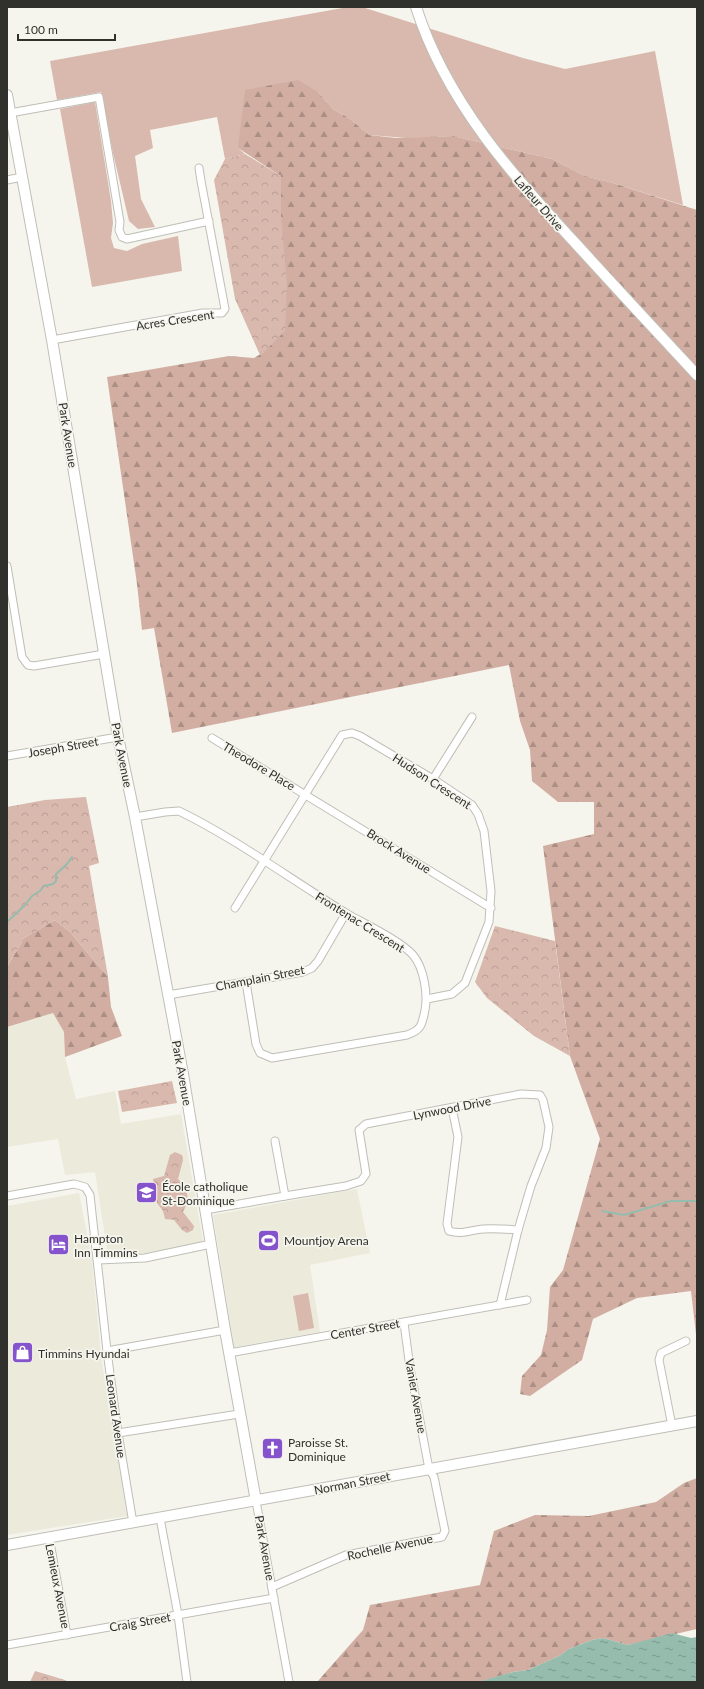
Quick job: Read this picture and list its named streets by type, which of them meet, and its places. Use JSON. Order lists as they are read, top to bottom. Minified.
{"streets":{"street":["Lafleur Drive","Acres Crescent","Park Avenue","Joseph Street","Theodore Place","Hudson Crescent","Brock Avenue","Frontenac Crescent","Champlain Street","Lynwood Drive","Center Street","Vanier Avenue","Leonard Avenue","Norman Street","Rochelle Avenue","Lemieux Avenue","Craig Street"]},"crossings":[["Acres Crescent","Park Avenue"],["Park Avenue","Joseph Street"],["Park Avenue","Frontenac Crescent"],["Park Avenue","Champlain Street"],["Park Avenue","Lynwood Drive"],["Park Avenue","Center Street"],["Park Avenue","Norman Street"],["Park Avenue","Rochelle Avenue"],["Park Avenue","Craig Street"],["Theodore Place","Hudson Crescent"],["Theodore Place","Brock Avenue"],["Hudson Crescent","Brock Avenue"],["Hudson Crescent","Frontenac Crescent"],["Frontenac Crescent","Champlain Street"],["Lynwood Drive","Center Street"],["Center Street","Vanier Avenue"],["Vanier Avenue","Norman Street"],["Vanier Avenue","Rochelle Avenue"],["Leonard Avenue","Norman Street"],["Norman Street","Rochelle Avenue"],["Norman Street","Lemieux Avenue"],["Lemieux Avenue","Craig Street"]],"places":{"school or university":["École catholique St-Dominique"],"sports":["Mountjoy Arena"],"hotel":["Hampton Inn Timmins"],"shop":["Timmins Hyundai"],"church":["Paroisse St. Dominique"]},"scale_bar":"100 m"}
